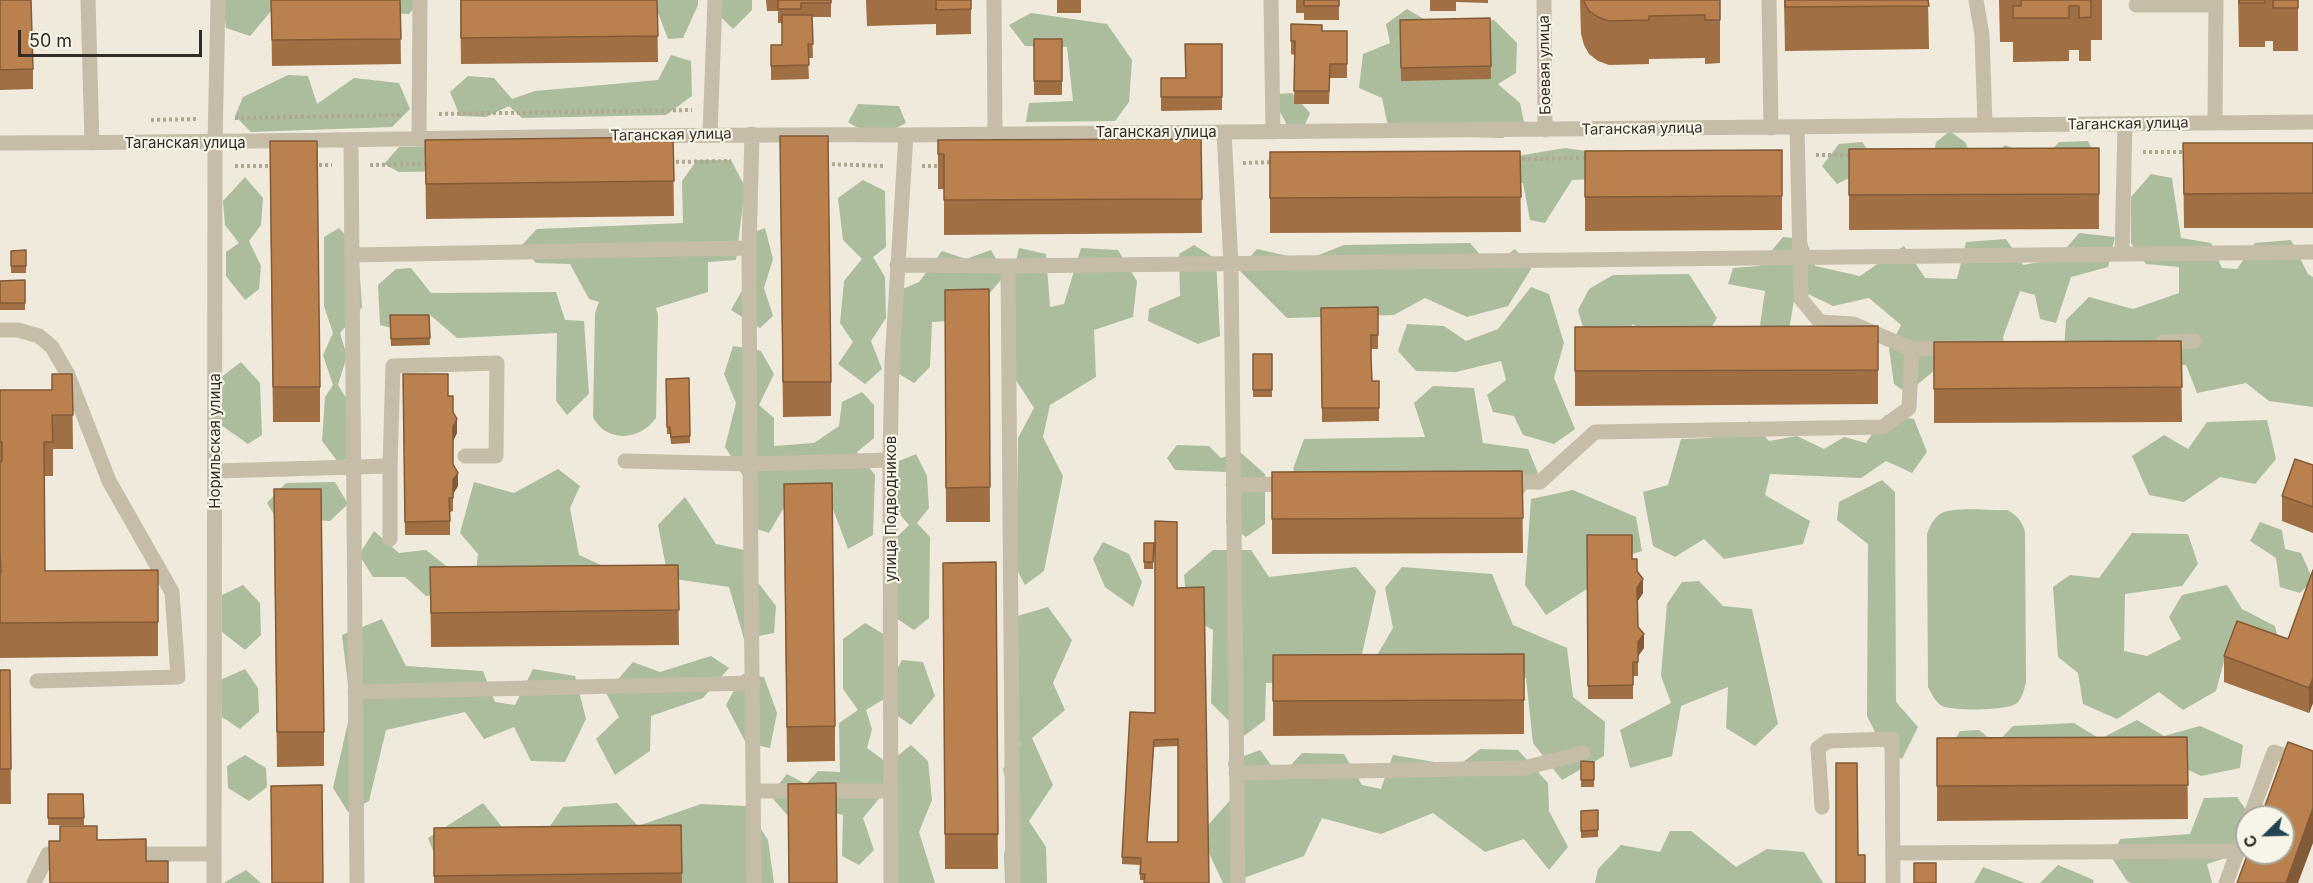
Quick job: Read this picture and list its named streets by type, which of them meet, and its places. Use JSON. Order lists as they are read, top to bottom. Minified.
{"streets":{"street":["Боевая улица","Таганская улица","Норильская улица","улица Подводников"]},"crossings":[["Боевая улица","Таганская улица"],["Таганская улица","Норильская улица"],["Таганская улица","улица Подводников"]],"scale_bar":"50 m","north":"bottom left"}
